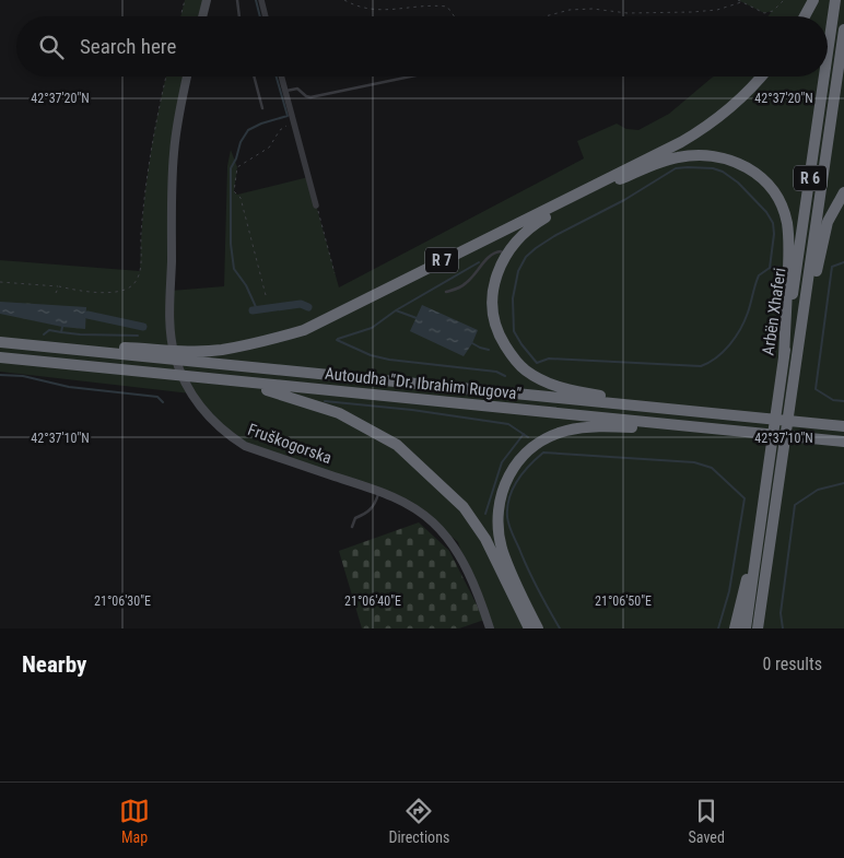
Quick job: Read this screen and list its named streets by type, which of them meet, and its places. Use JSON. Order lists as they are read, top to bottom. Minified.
{"streets":{"highway":["R 6","R 7","Arbën Xhaferi","Autoudha \"Dr. Ibrahim Rugova\""],"street":["Fruškogorska"]},"page":{"search":"Search here","heading":["Nearby","0 results"],"nav":["Map","Directions","Saved"]},"coordinates":["42°37'20\"N","42°37'10\"N","21°06'30\"E","21°06'40\"E","21°06'50\"E"]}
